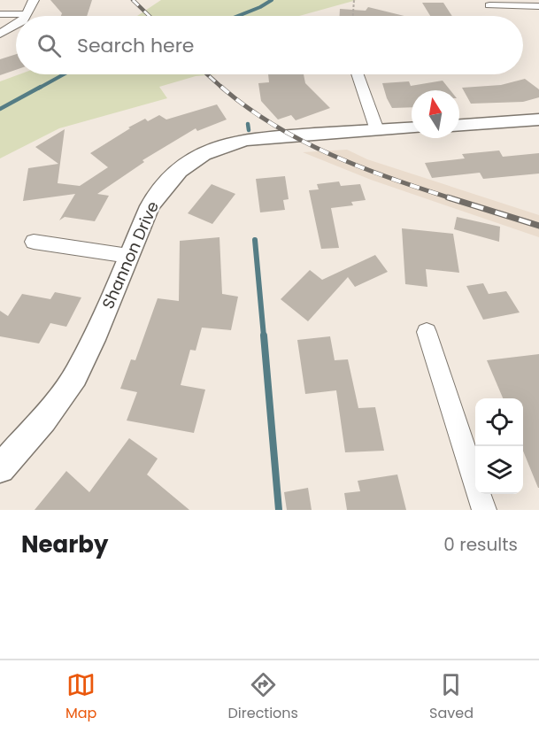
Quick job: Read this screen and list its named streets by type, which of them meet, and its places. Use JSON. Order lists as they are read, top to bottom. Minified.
{"streets":{"street":["Shannon Drive"]},"north":"top","page":{"search":"Search here","heading":["Nearby","0 results"],"nav":["Map","Directions","Saved"]}}
